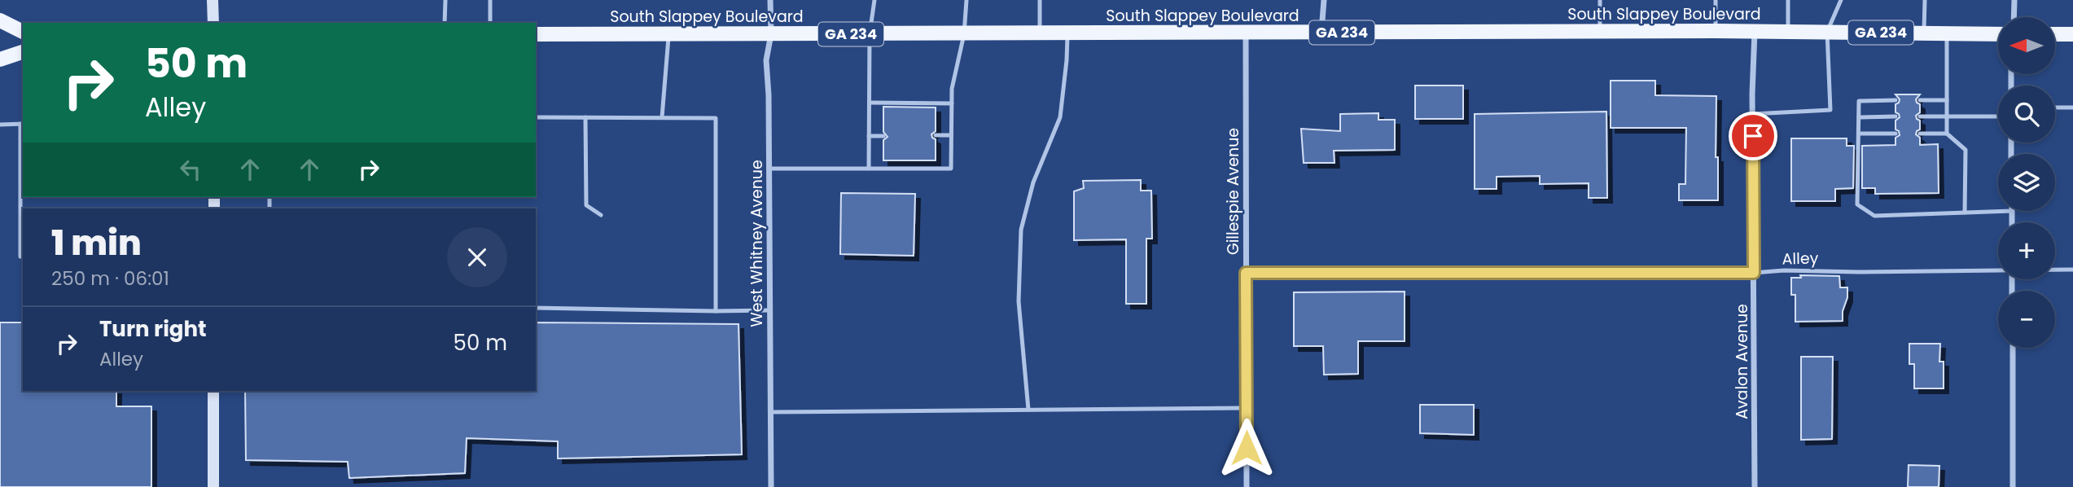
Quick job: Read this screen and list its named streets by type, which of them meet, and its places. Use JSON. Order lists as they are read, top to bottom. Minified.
{"streets":{"main road":["South Slappey Boulevard","GA 234"],"street":["Gillespie Avenue","West Whitney Avenue","Avalon Avenue"],"lane":["Alley"]},"crossings":[["South Slappey Boulevard","Gillespie Avenue"],["South Slappey Boulevard","West Whitney Avenue"],["South Slappey Boulevard","Avalon Avenue"],["Gillespie Avenue","Alley"],["Alley","Avalon Avenue"]],"north":"left","page":{"map_buttons":["+","−"],"turn":["50 m","Alley"],"heading":["1 min","250 m · 06:01"],"list":[{"name":"Turn right","note":"Alley","value":"50 m"}]}}
